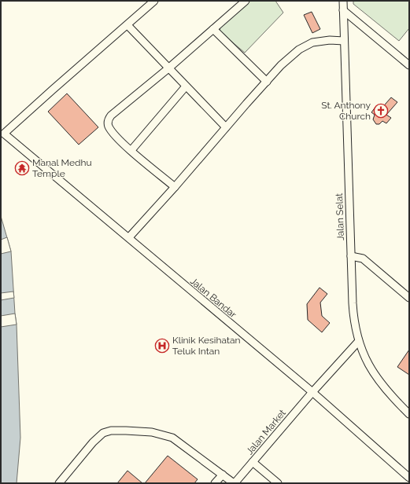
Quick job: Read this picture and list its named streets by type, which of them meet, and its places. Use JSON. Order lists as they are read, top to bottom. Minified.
{"streets":{"street":["Jalan Selat","Jalan Bandar","Jalan Market"]},"crossings":[["Jalan Selat","Jalan Market"],["Jalan Bandar","Jalan Market"]],"places":{"church":["St. Anthony Church"],"temple":["Manal Medhu Temple"],"hospital":["Klinik Kesihatan Teluk Intan"]}}
